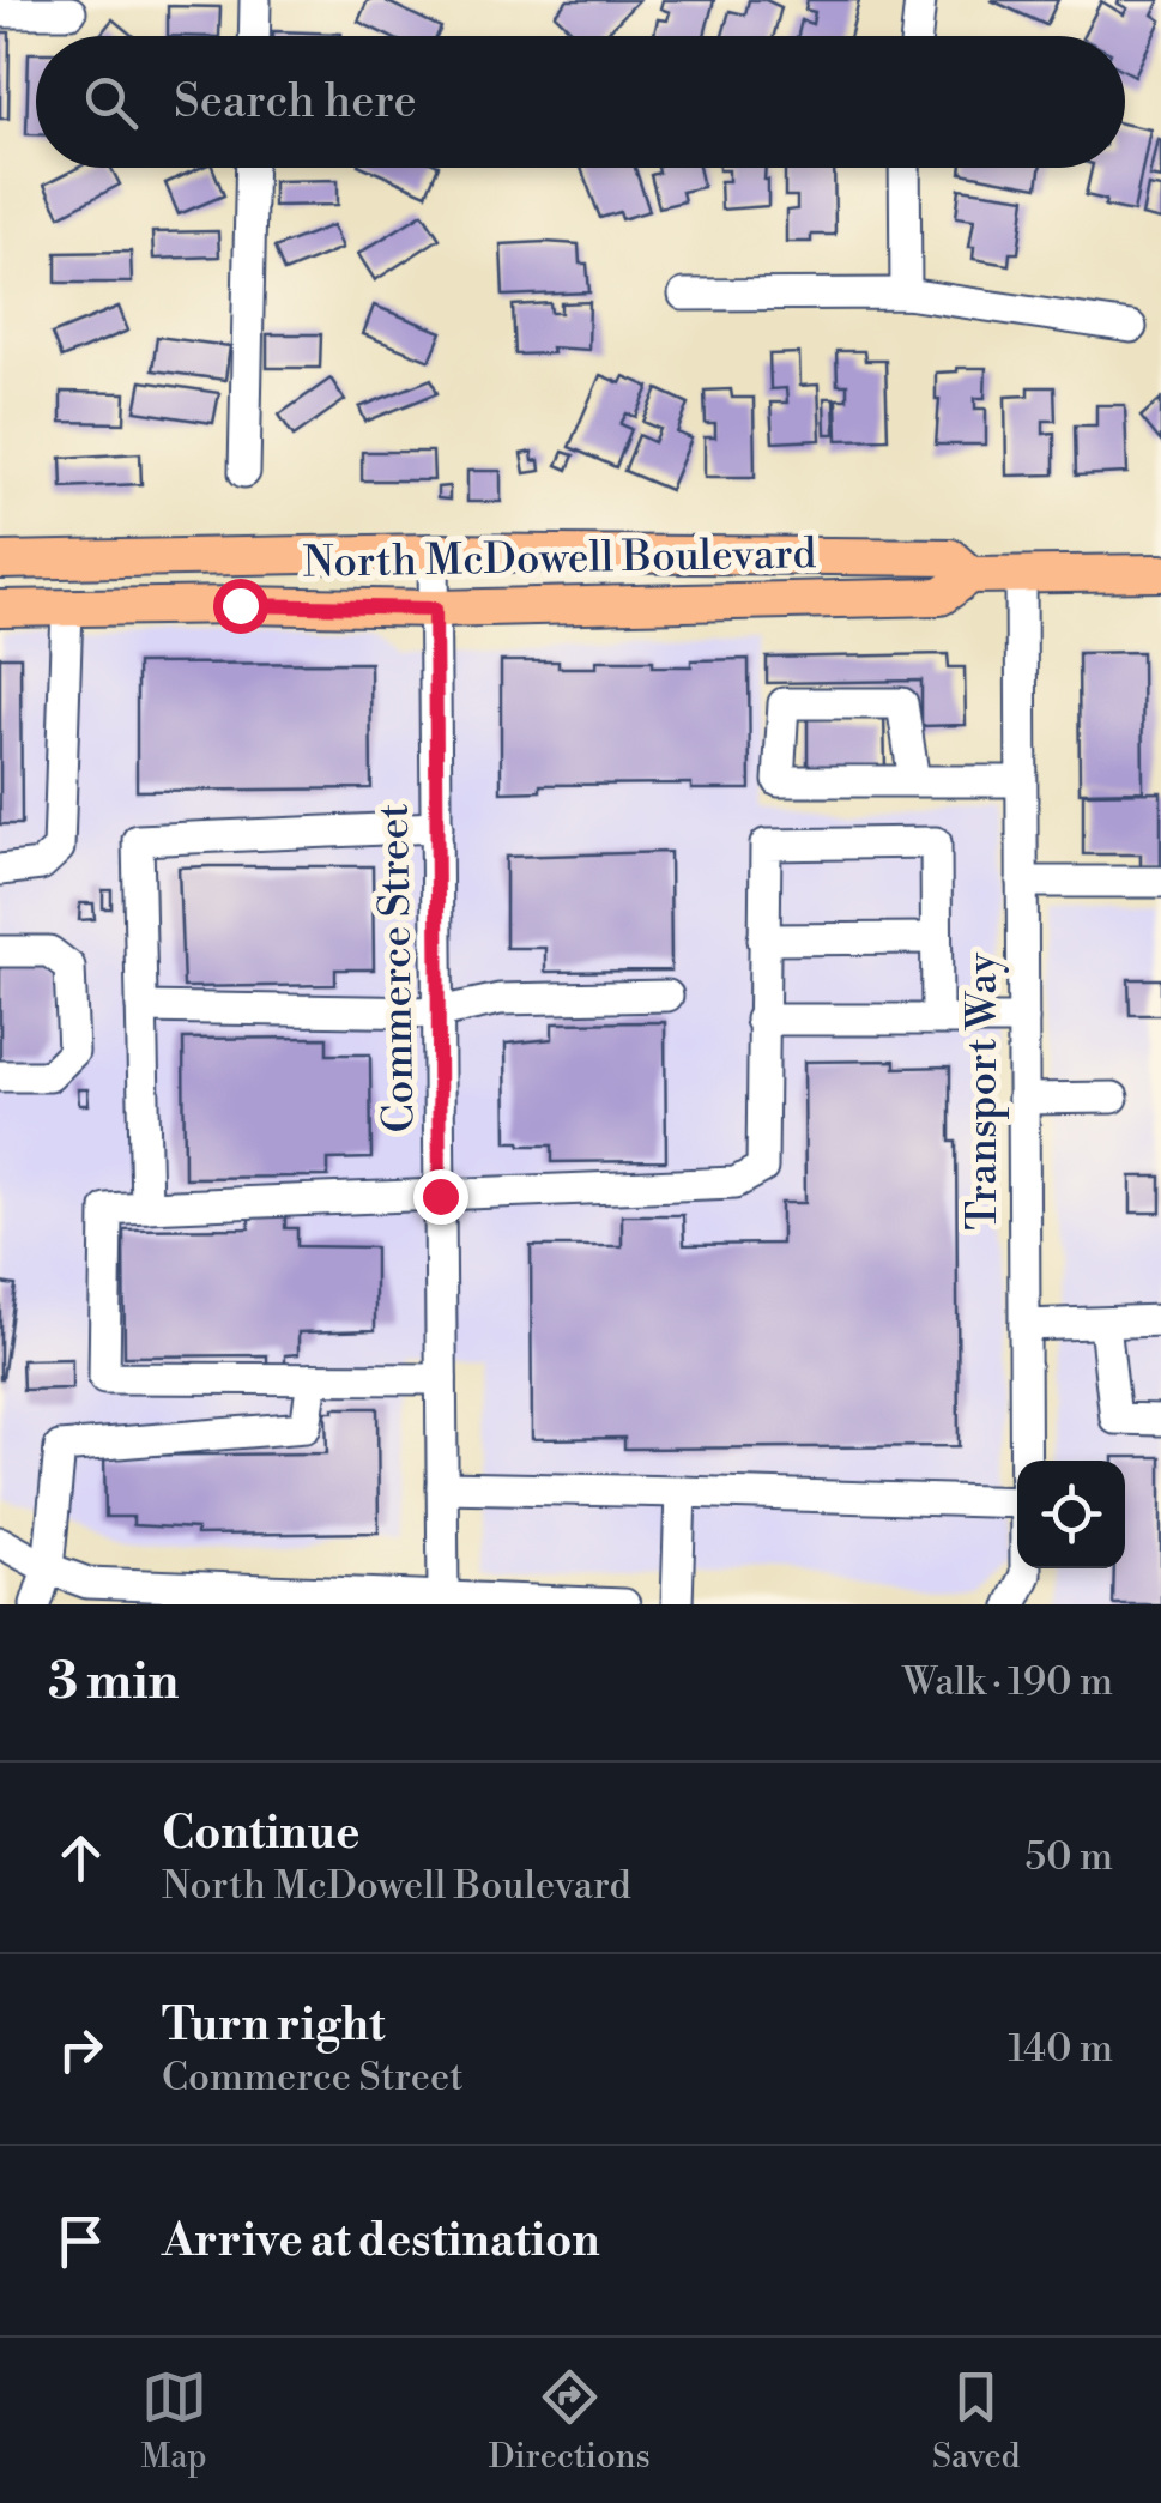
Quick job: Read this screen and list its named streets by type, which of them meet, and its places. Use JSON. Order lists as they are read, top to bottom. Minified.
{"streets":{"main road":["North McDowell Boulevard"],"street":["Commerce Street","Transport Way"]},"crossings":[["North McDowell Boulevard","Commerce Street"],["North McDowell Boulevard","Transport Way"]],"page":{"search":"Search here","heading":["3 min","Walk · 190 m"],"list":[["Continue","North McDowell Boulevard","50 m"],["Turn right","Commerce Street","140 m"],"Arrive at destination"],"nav":["Map","Directions","Saved"]}}
